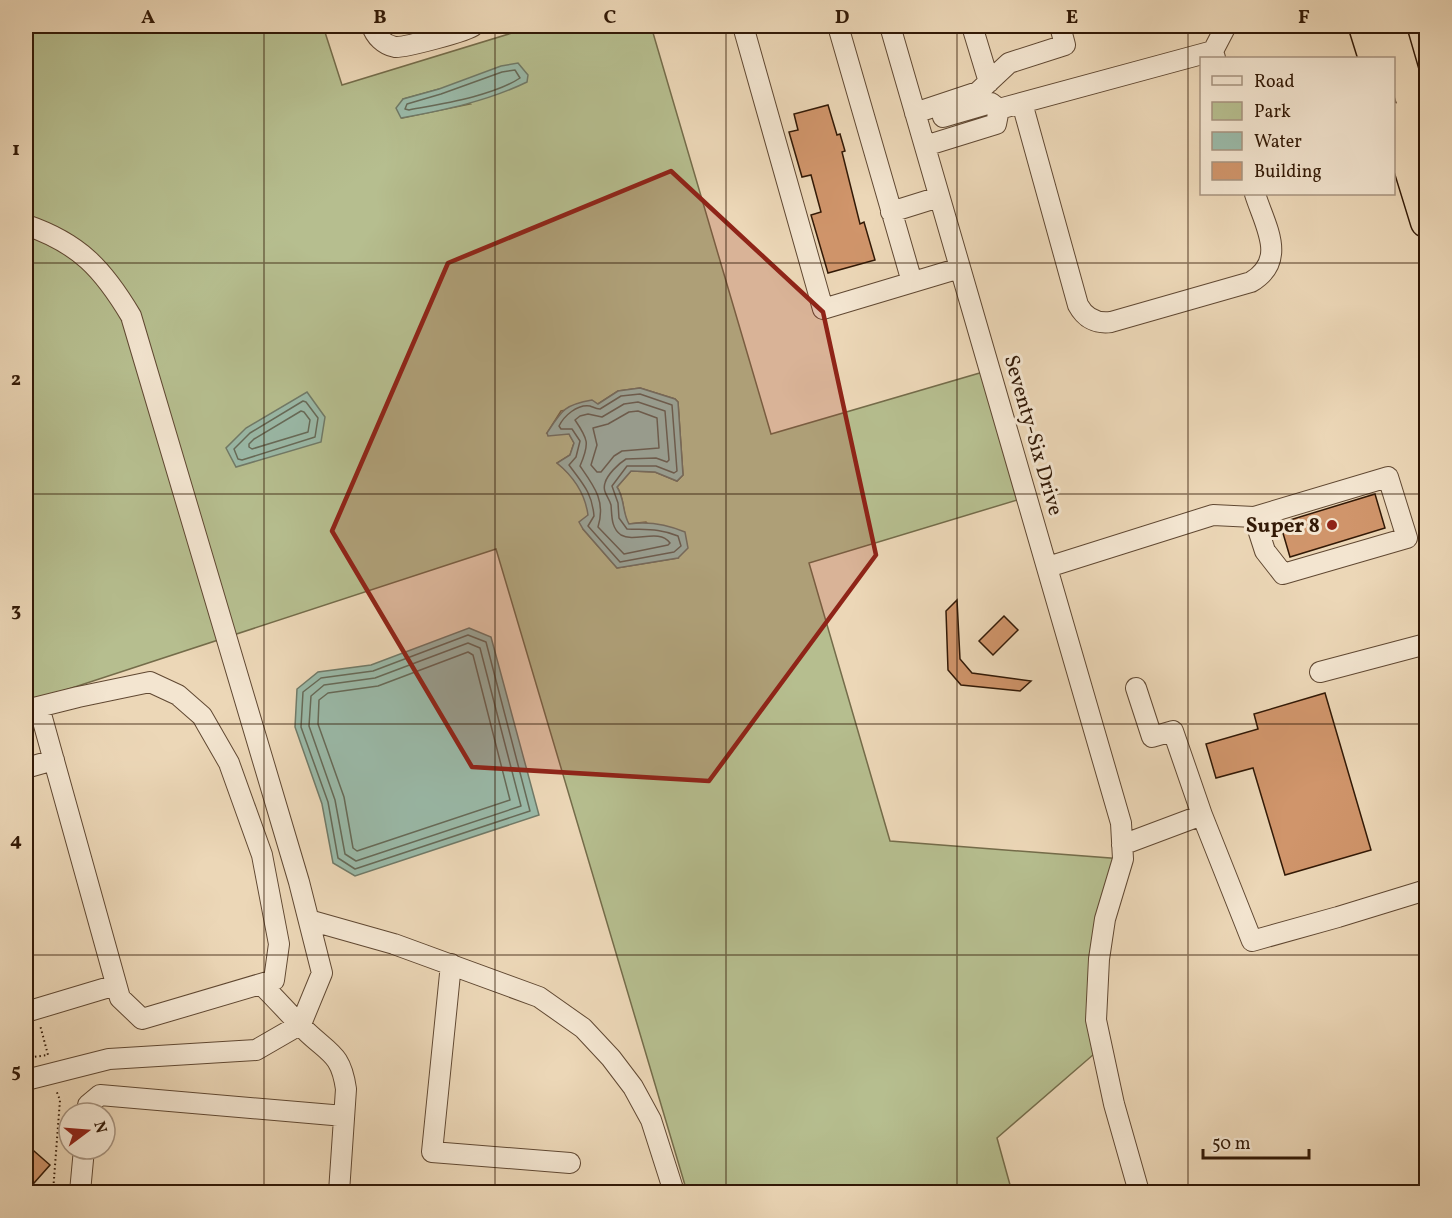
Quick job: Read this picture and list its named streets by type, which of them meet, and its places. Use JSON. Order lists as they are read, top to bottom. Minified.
{"streets":{"street":["Seventy-Six Drive"]},"places":["Super 8"],"legend":["Road","Park","Water","Building"],"scale_bar":"50 m","north":"right","grid":{"columns":["A","B","C","D","E","F"],"rows":["1","2","3","4","5"]}}
